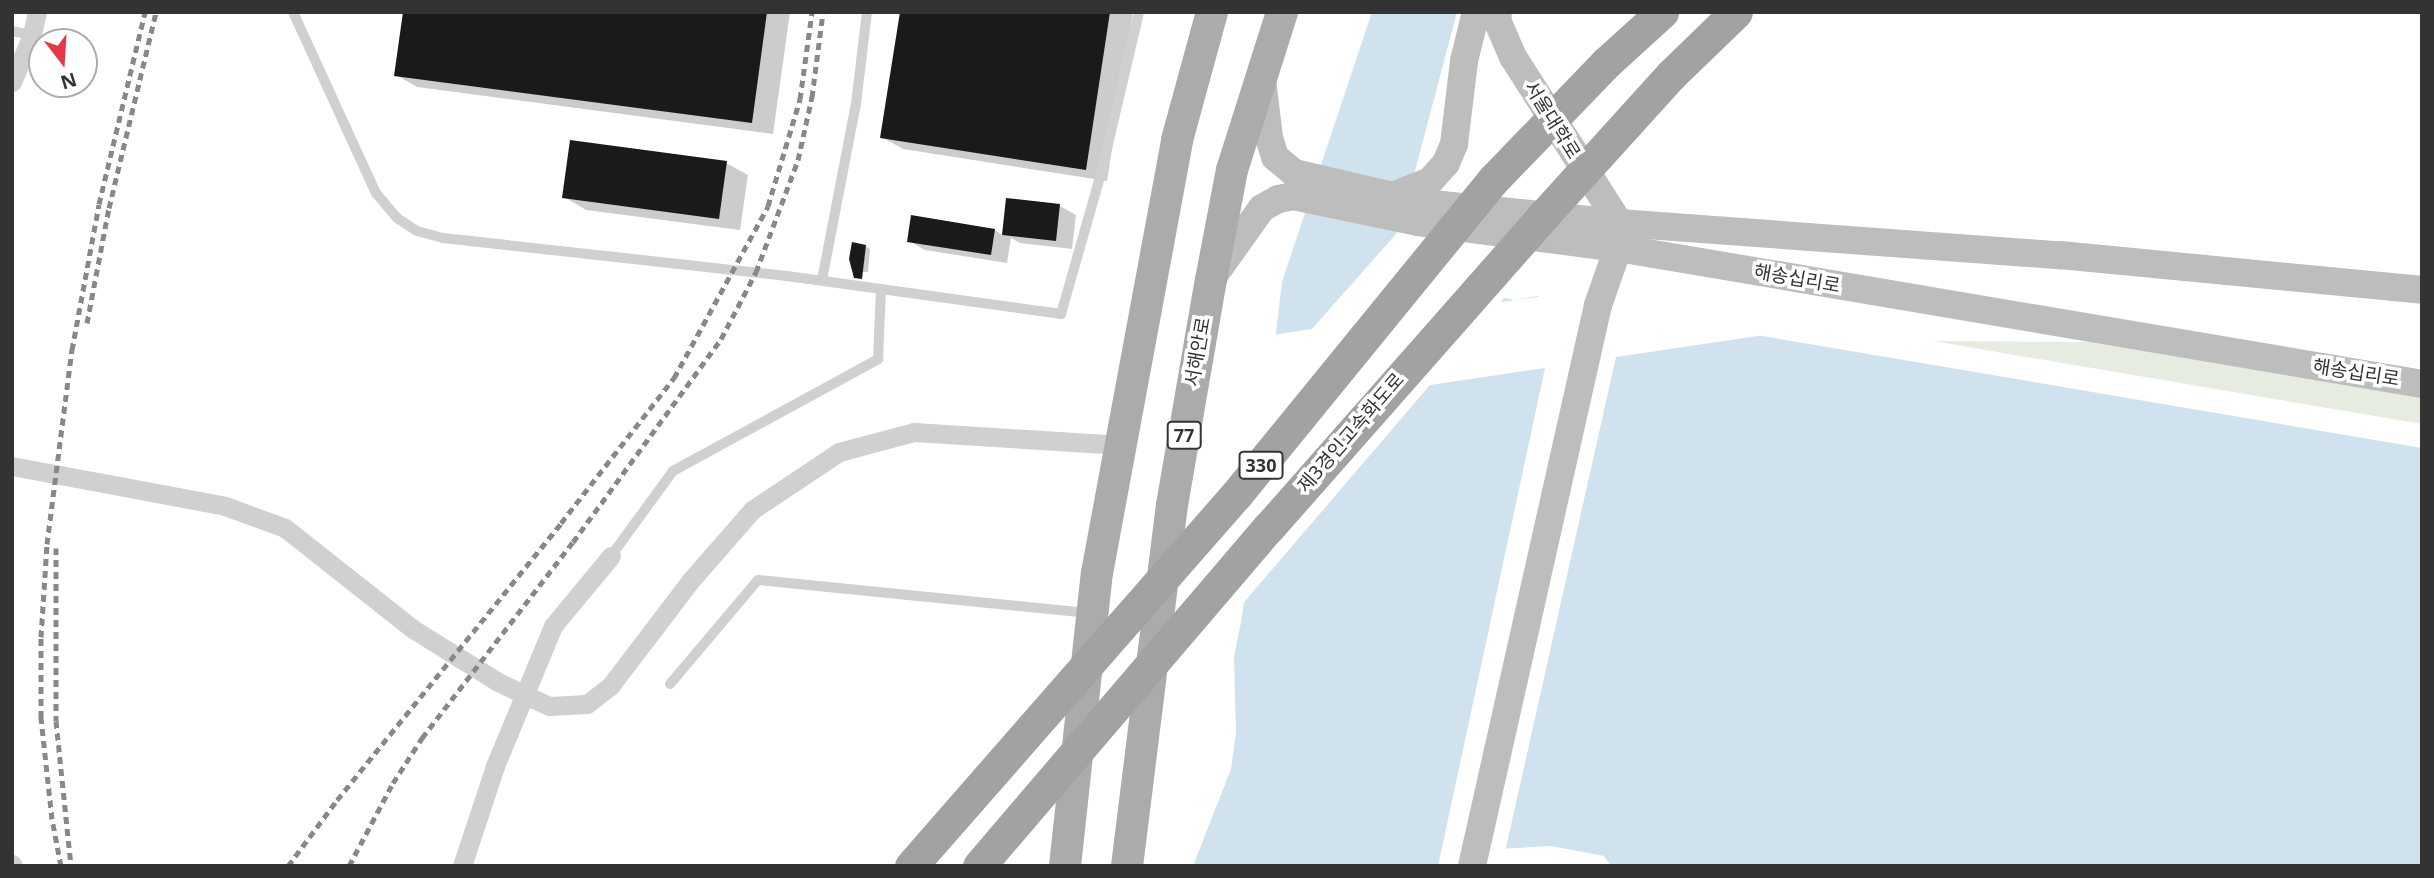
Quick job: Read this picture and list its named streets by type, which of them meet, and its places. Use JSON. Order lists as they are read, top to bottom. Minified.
{"streets":{"highway":["제3경인고속화도로","330"],"main road":["서울대학로","해송십리로","서해안로","77"]},"crossings":[["서울대학로","해송십리로"],["해송십리로","서해안로"]],"north":"bottom"}
